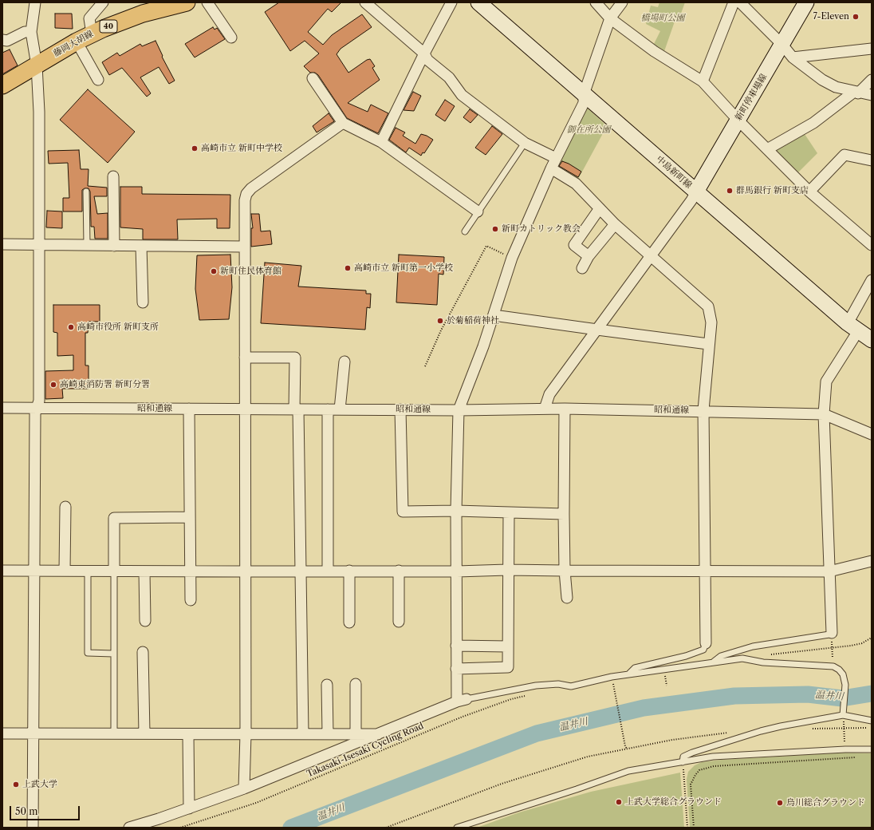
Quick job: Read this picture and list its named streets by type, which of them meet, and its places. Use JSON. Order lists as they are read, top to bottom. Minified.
{"streets":{"main road":["40","藤岡大胡線","新町停車場線","中島新町線"],"street":["昭和通線"],"path":["Takasaki-Isesaki Cycling Road"]},"crossings":[["新町停車場線","中島新町線"]],"water":["温井川"],"parks":["橋場町公園","御在所公園"],"places":["7-Eleven","高崎市立 新町中学校","群馬銀行 新町支店","新町カトリック教会","高崎市立 新町第一小学校","新町住民体育館","於菊稲荷神社","高崎市役所 新町支所","高崎東消防署 新町分署","上武大学","上武大学総合グラウンド","烏川総合グラウンド"],"scale_bar":"50 m"}
